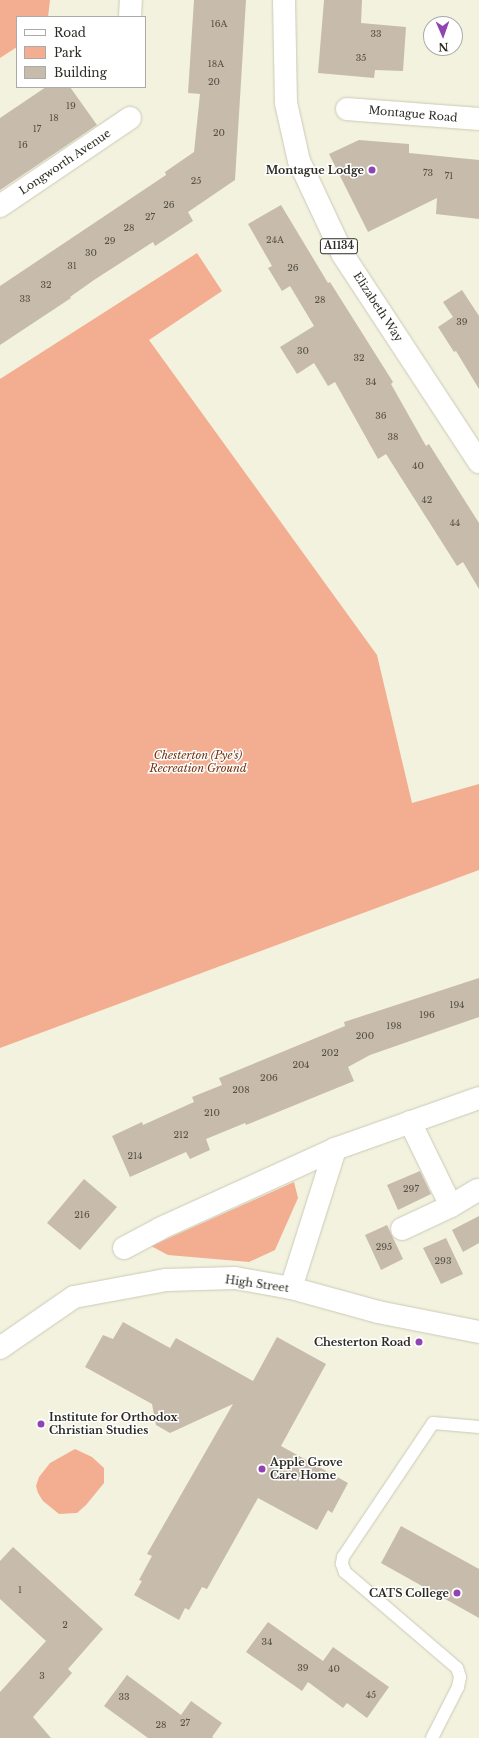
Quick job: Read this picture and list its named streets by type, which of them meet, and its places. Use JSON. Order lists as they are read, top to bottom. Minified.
{"streets":{"street":["Montague Road","Longworth Avenue","A1134","Elizabeth Way","High Street"]},"parks":["Chesterton (Pye's) Recreation Ground"],"places":["Montague Lodge","Chesterton Road","Institute for Orthodox Christian Studies","Apple Grove Care Home","CATS College"],"house_numbers":["16A","33","35","18A","20","19","18","17","20","16","73","71","25","26","27","28","24A","29","30","31","26","32","33","28","39","30","32","34","36","38","40","42","44","194","196","198","200","202","204","206","208","210","212","214","297","216","295","293","1","2","34","39","40","3","45","33","27","28"],"legend":["Road","Park","Building"],"north":"bottom"}
